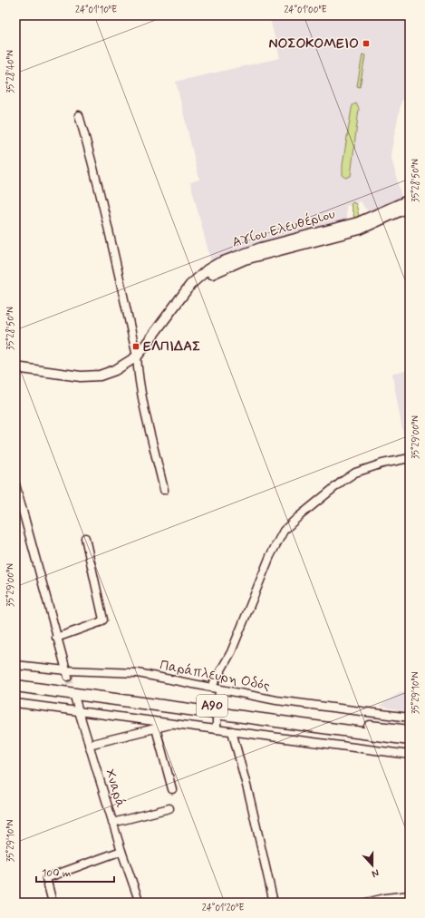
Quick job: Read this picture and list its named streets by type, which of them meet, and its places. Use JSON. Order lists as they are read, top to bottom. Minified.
{"streets":{"highway":["Α90"],"main road":["Αγίου Ελευθέριου"],"street":["Παράπλευρη Οδός","Χναρά"]},"places":{"transit":["ΝΟΣΟΚΟΜΕΙΟ","ΕΛΠΙΔΑΣ"]},"scale_bar":"100 m","north":"bottom","coordinates":["24°01'10\"E","24°01'00\"E","35°28'40\"N","35°28'50\"N","35°29'00\"N","35°29'10\"N","24°01'20\"E"]}
